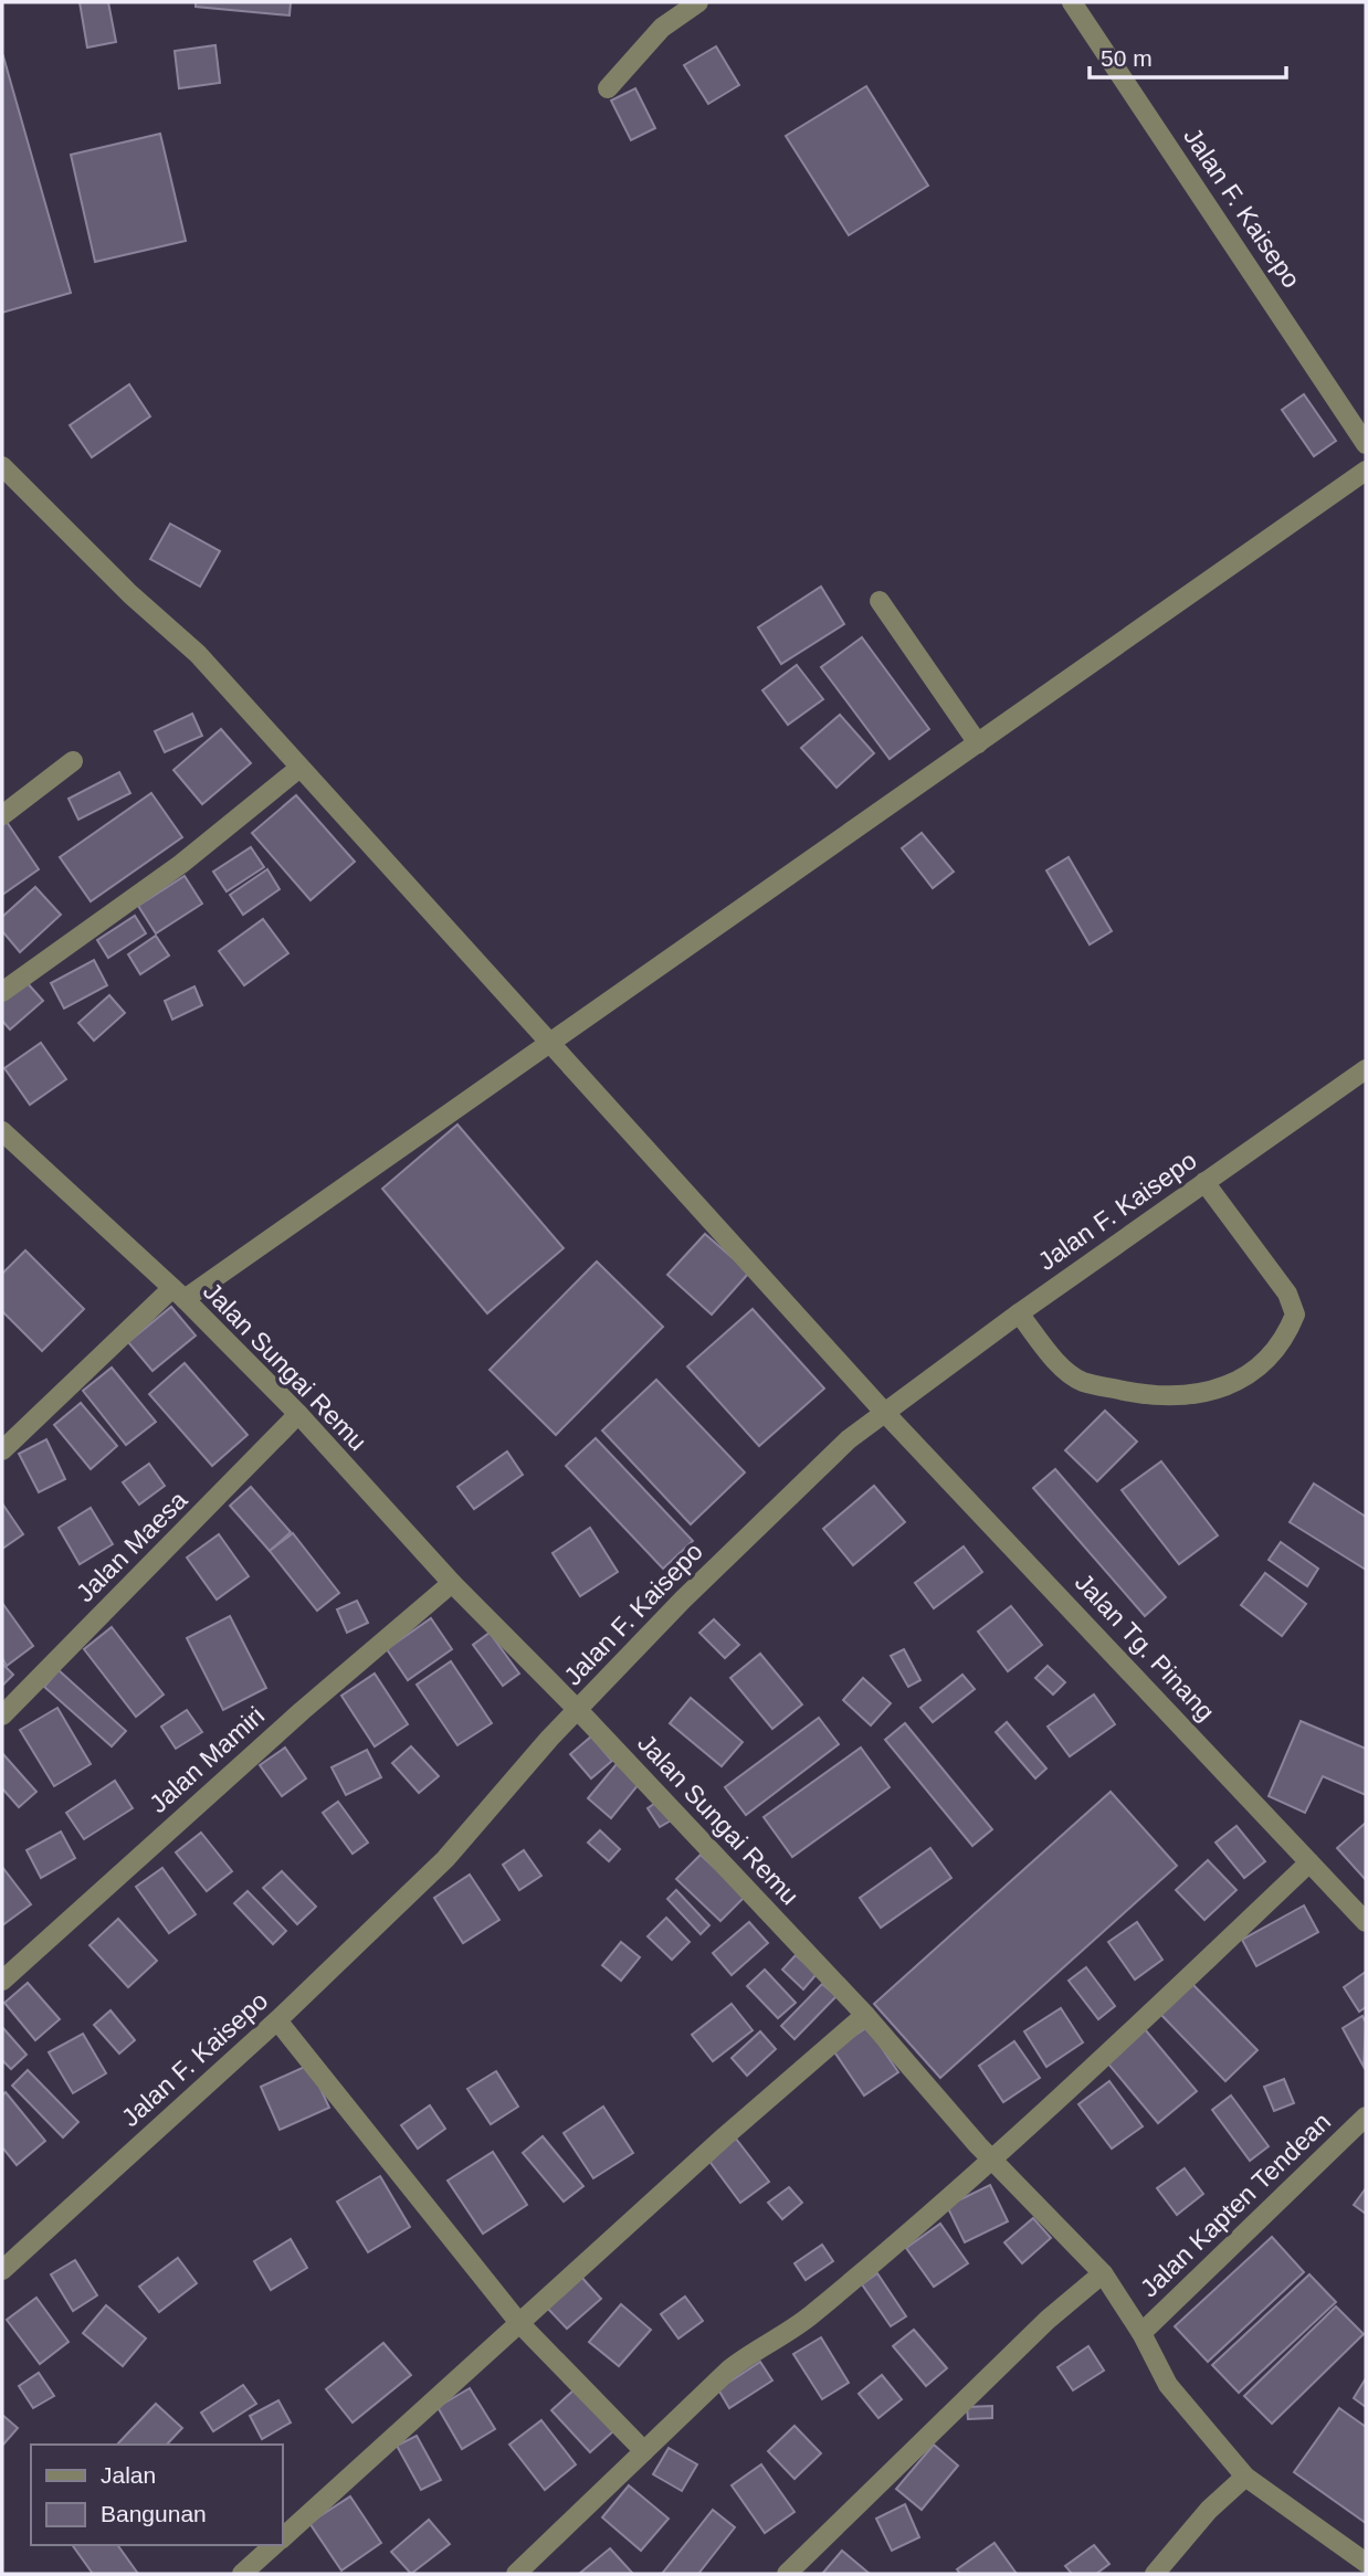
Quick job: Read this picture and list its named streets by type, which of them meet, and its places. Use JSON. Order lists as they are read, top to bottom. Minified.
{"streets":{"street":["Jalan F. Kaisepo","Jalan Sungai Remu","Jalan Maesa","Jalan Tg. Pinang","Jalan Mamiri","Jalan Kapten Tendean"]},"crossings":[["Jalan F. Kaisepo","Jalan Sungai Remu"],["Jalan F. Kaisepo","Jalan Tg. Pinang"],["Jalan Sungai Remu","Jalan Maesa"],["Jalan Sungai Remu","Jalan Mamiri"],["Jalan Sungai Remu","Jalan Kapten Tendean"]],"legend":["Jalan","Bangunan"],"scale_bar":"50 m"}
